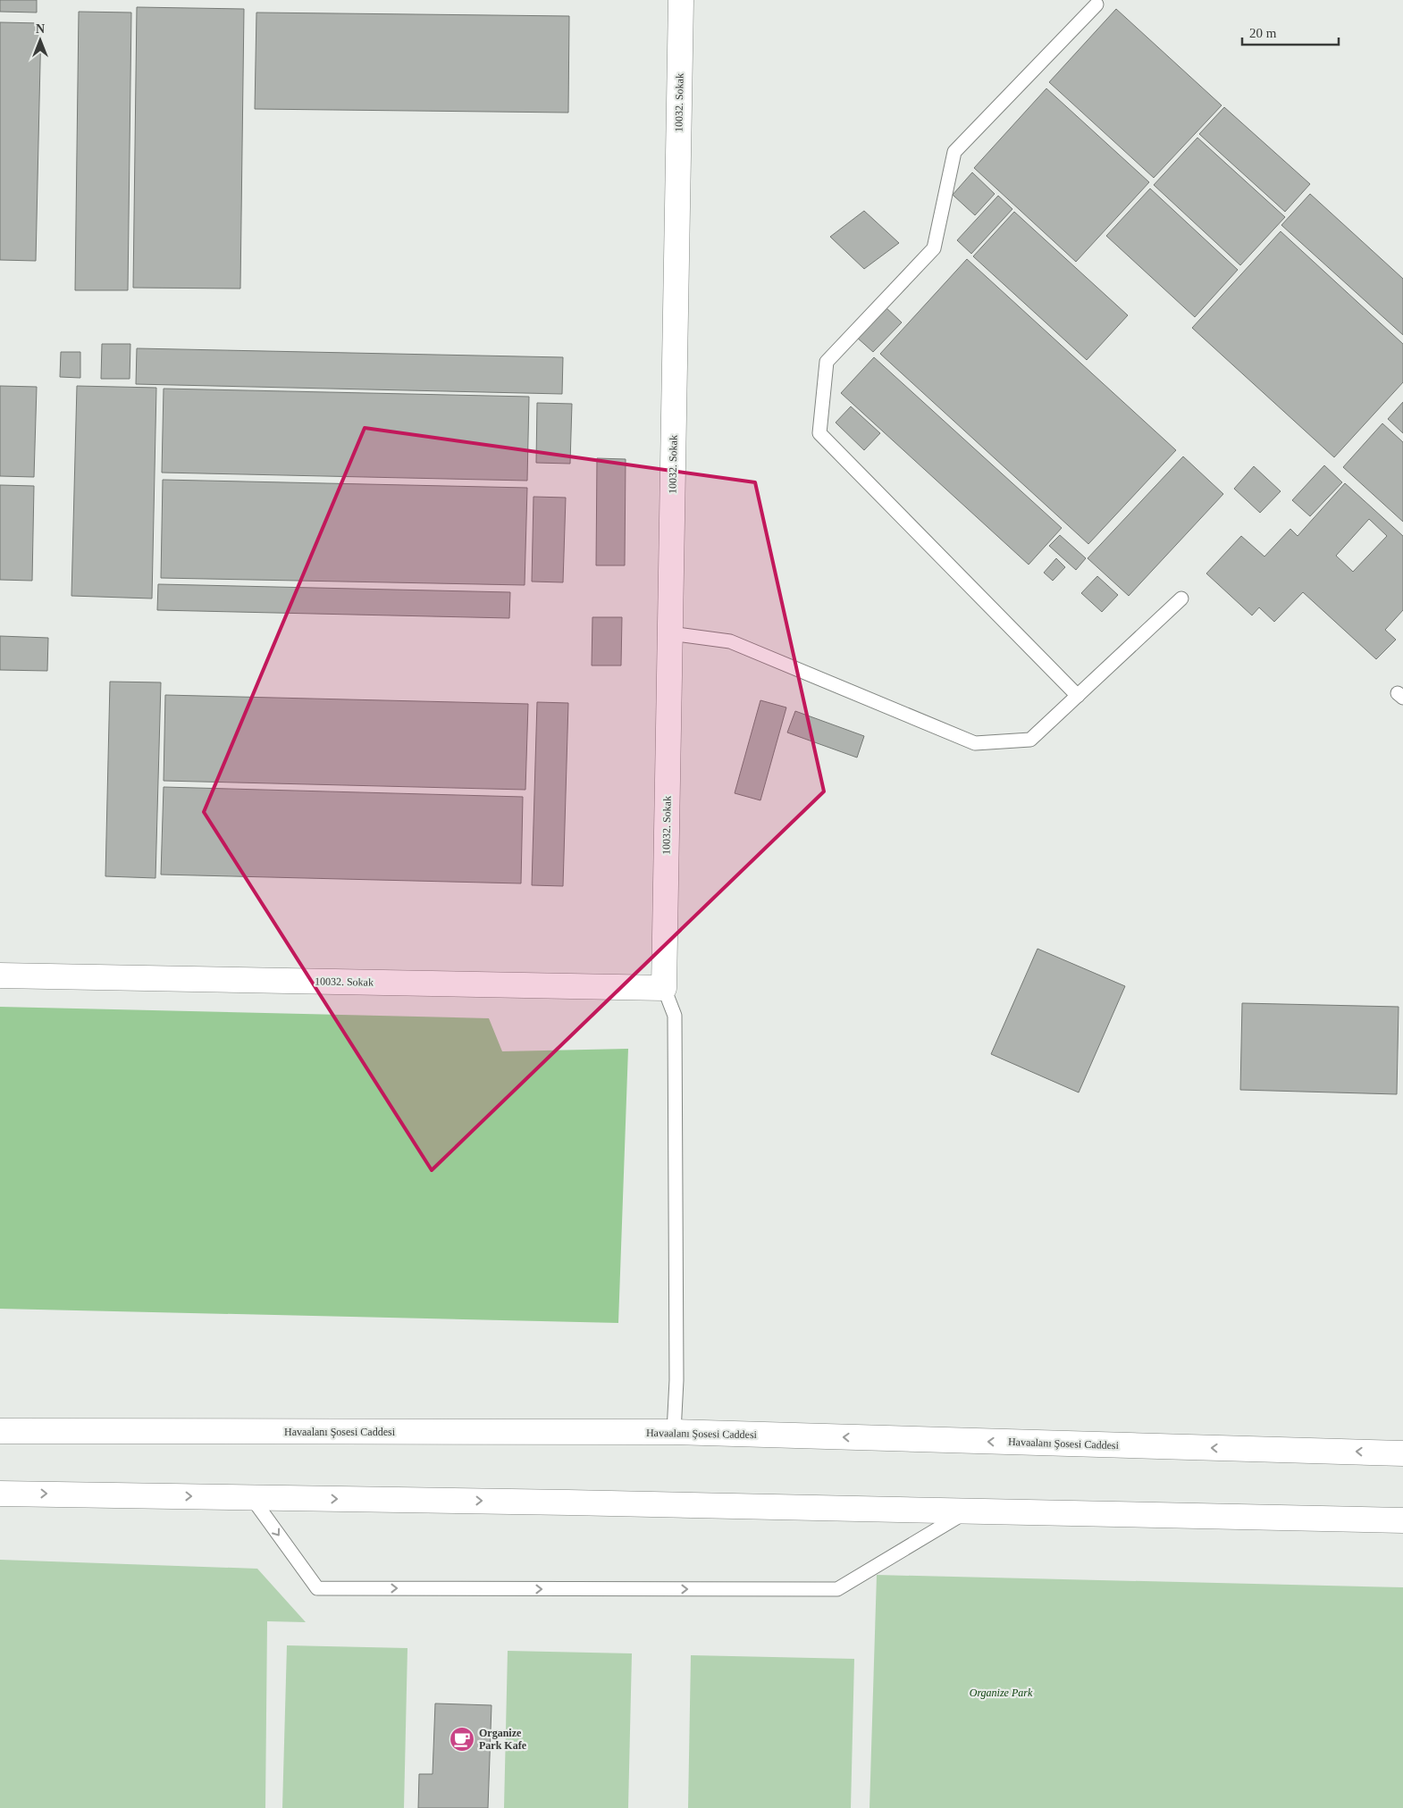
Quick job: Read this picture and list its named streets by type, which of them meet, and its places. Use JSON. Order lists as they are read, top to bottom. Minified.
{"streets":{"street":["10032. Sokak","Havaalanı Şosesi Caddesi"]},"parks":["Organize Park"],"places":{"cafe":["Organize Park Kafe"]},"scale_bar":"20 m","north":"top"}
